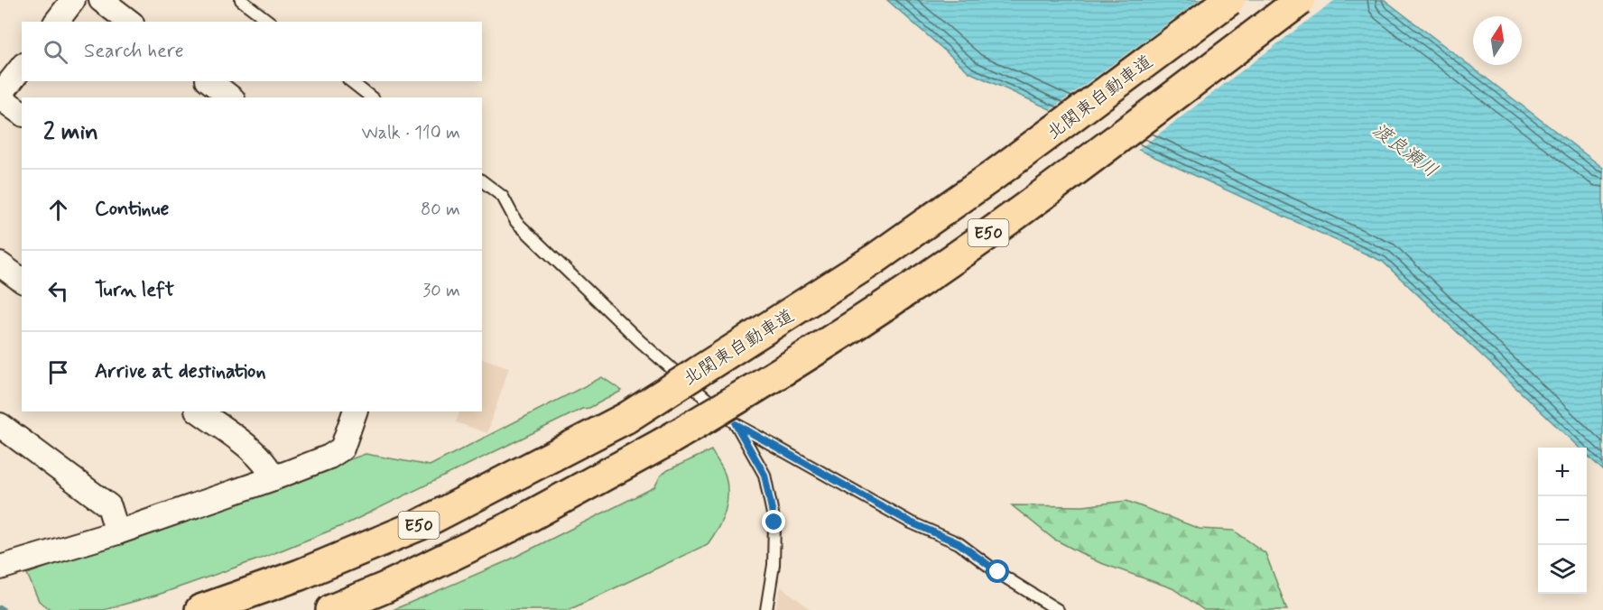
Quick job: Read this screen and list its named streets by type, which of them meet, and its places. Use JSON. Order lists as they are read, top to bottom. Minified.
{"streets":{"highway":["北関東自動車道","E50"]},"water":["渡良瀬川"],"north":"top","page":{"search":"Search here","heading":["2 min","Walk · 110 m"],"list":[["Continue","80 m"],["Turn left","30 m"],"Arrive at destination"],"map_buttons":["+","−"]}}
